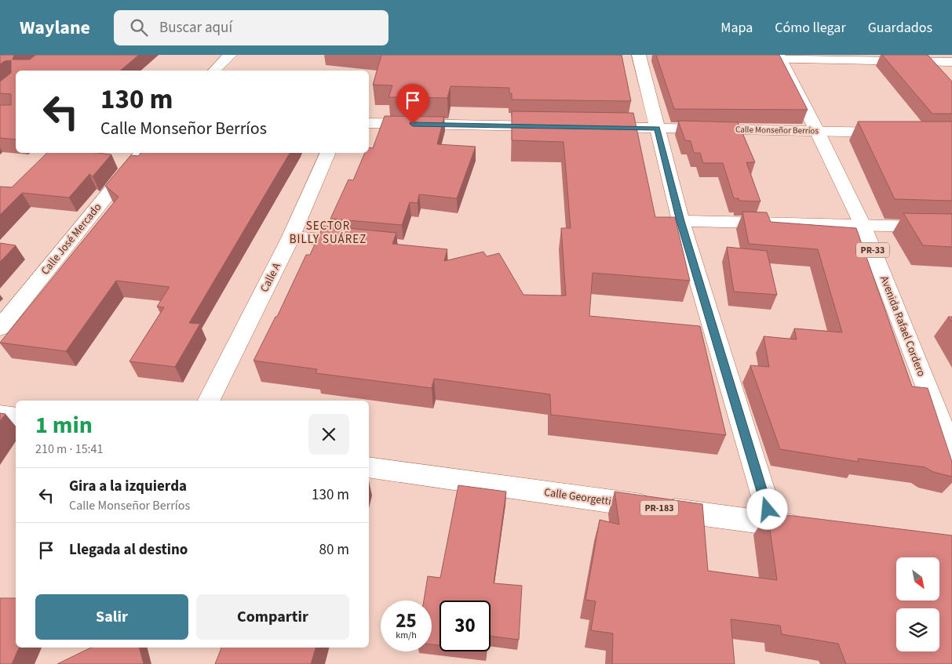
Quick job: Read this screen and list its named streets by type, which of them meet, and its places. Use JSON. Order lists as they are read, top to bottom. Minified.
{"streets":{"street":["Calle Monseñor Berríos","Calle José Mercado","PR-33","Calle A","Avenida Rafael Cordero","Calle Georgetti","PR-183"]},"crossings":[["Calle Monseñor Berríos","Avenida Rafael Cordero"]],"districts":["SECTOR BILLY SUÁREZ"],"north":"bottom right","page":{"header":"Waylane","search":"Buscar aquí","nav":["Mapa","Cómo llegar","Guardados"],"turn":["130 m","Calle Monseñor Berríos"],"heading":["1 min","210 m · 15:41"],"list":[{"name":"Gira a la izquierda","note":"Calle Monseñor Berríos","value":"130 m"},{"name":"Llegada al destino","value":"80 m"}],"buttons":["Salir","Compartir"],"speed":"25 km/h","limit":"30"}}
